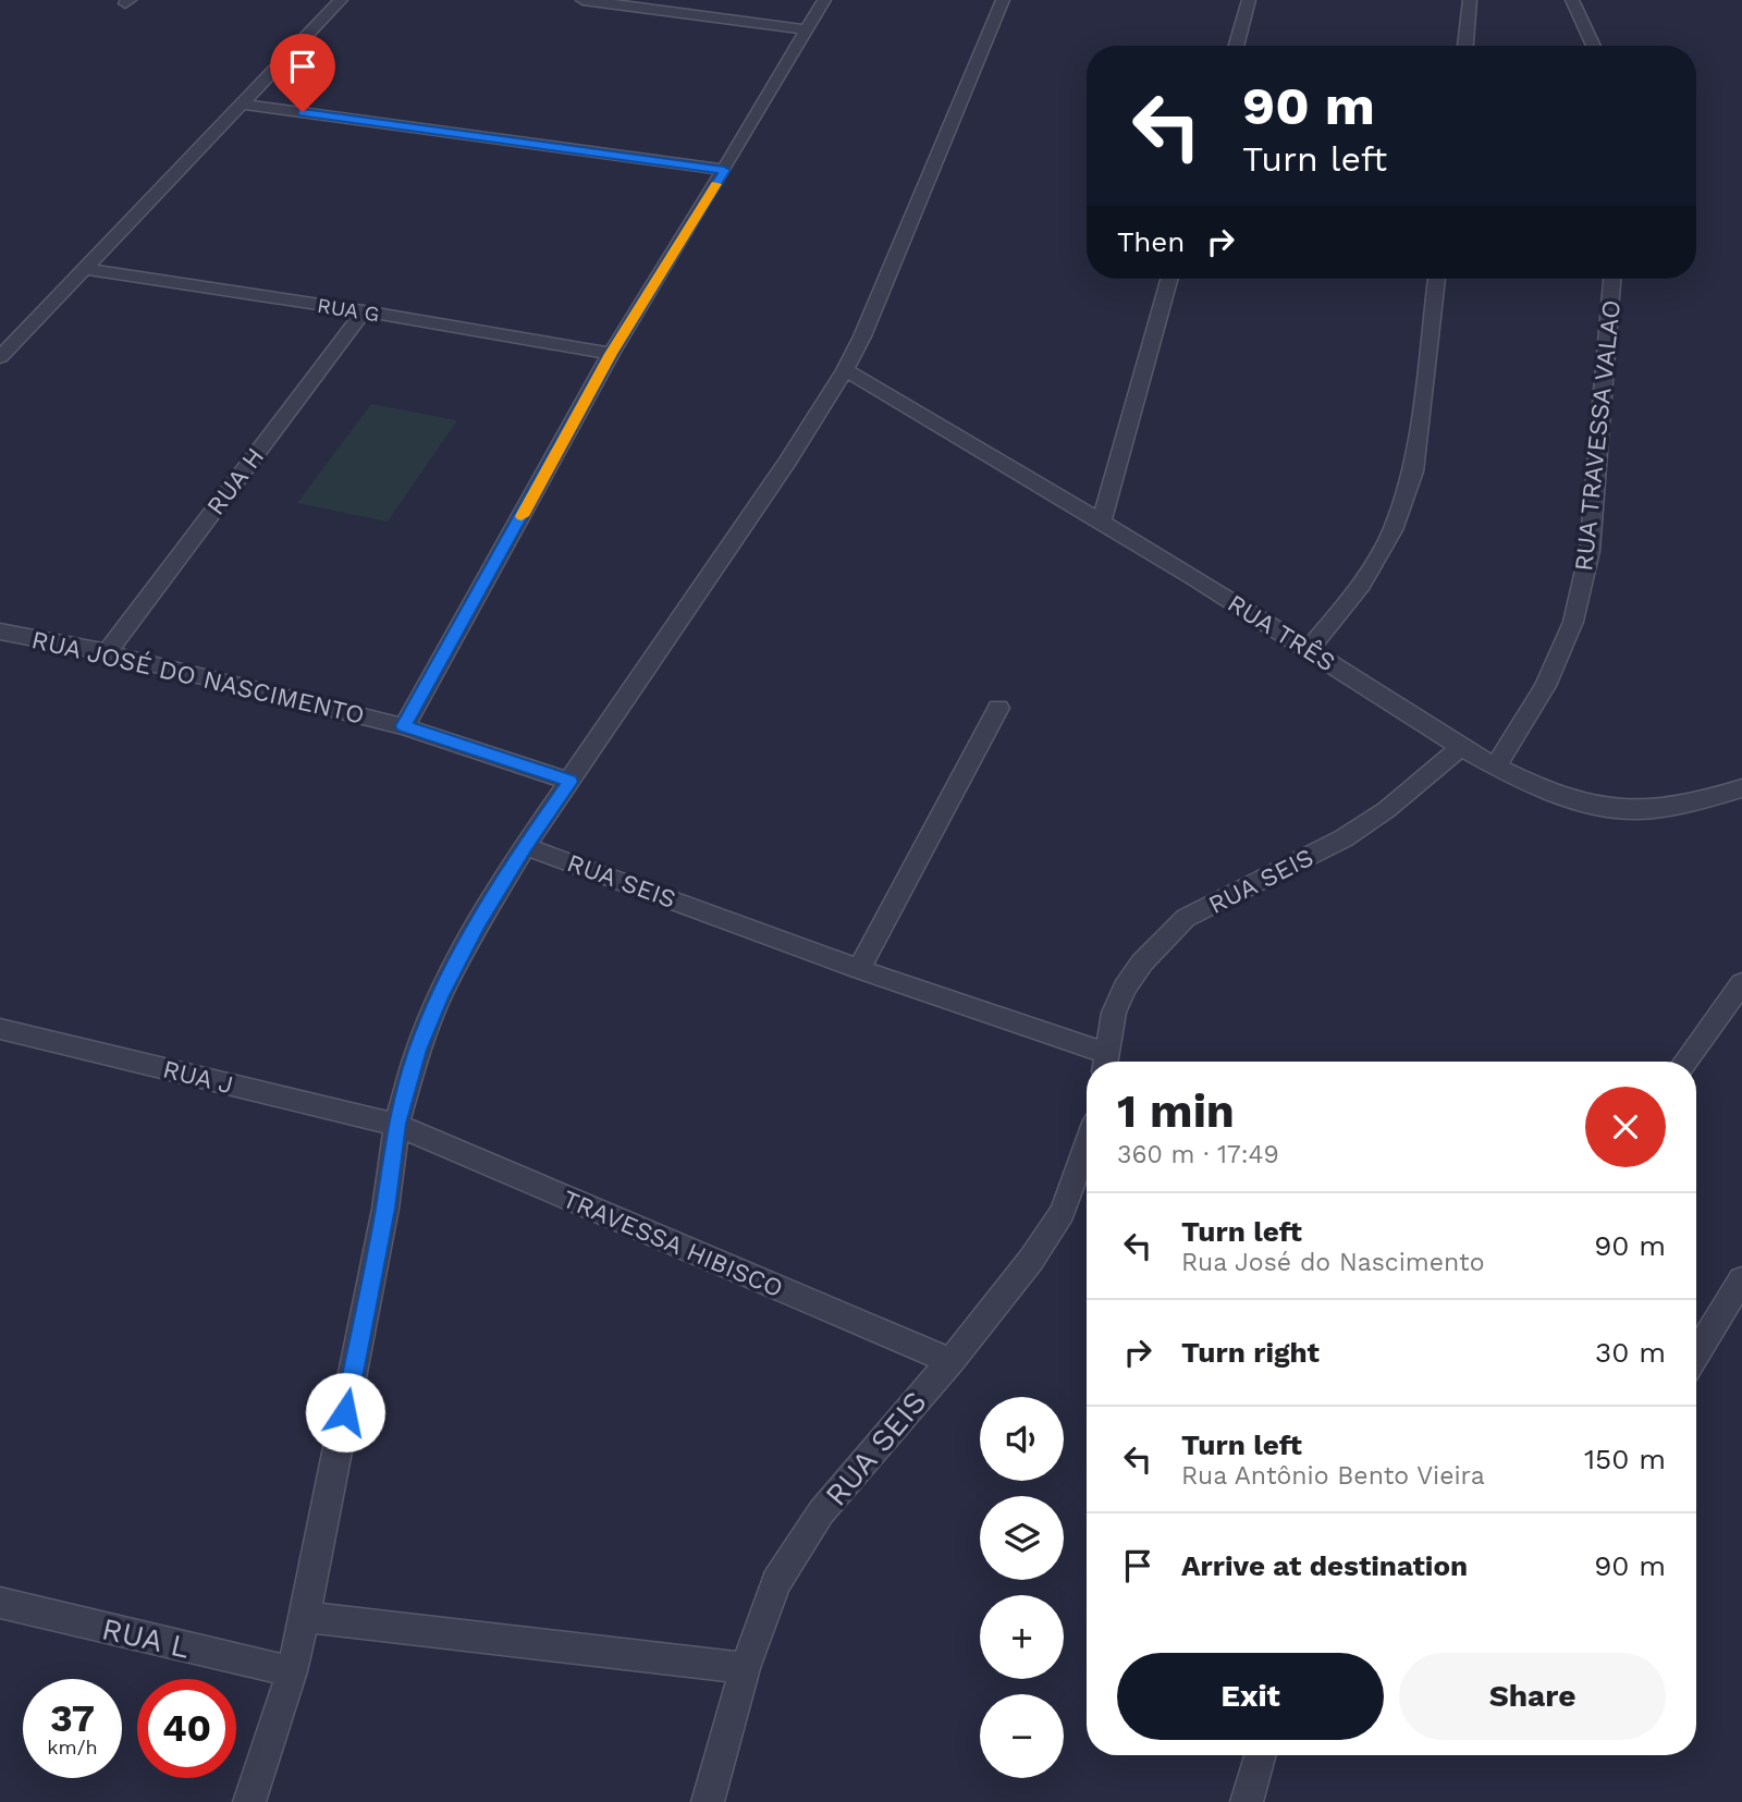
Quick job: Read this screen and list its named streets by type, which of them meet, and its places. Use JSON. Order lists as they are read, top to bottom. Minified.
{"streets":{"street":["RUA G","RUA TRAVESSA VALAO","RUA H","RUA TRÊS","RUA JOSÉ DO NASCIMENTO","RUA SEIS","RUA J","TRAVESSA HIBISCO","RUA L"]},"crossings":[["RUA G","RUA H"],["RUA TRAVESSA VALAO","RUA TRÊS"],["RUA H","RUA JOSÉ DO NASCIMENTO"],["RUA TRÊS","RUA SEIS"],["RUA SEIS","TRAVESSA HIBISCO"],["RUA J","TRAVESSA HIBISCO"]],"page":{"turn":["90 m","Turn left"],"then":"Then","heading":["1 min","360 m · 17:49"],"list":[{"name":"Turn left","note":"Rua José do Nascimento","value":"90 m"},{"name":"Turn right","value":"30 m"},{"name":"Turn left","note":"Rua Antônio Bento Vieira","value":"150 m"},{"name":"Arrive at destination","value":"90 m"}],"map_buttons":["+","−"],"buttons":["Exit","Share"],"speed":"37 km/h","limit":"40"}}
